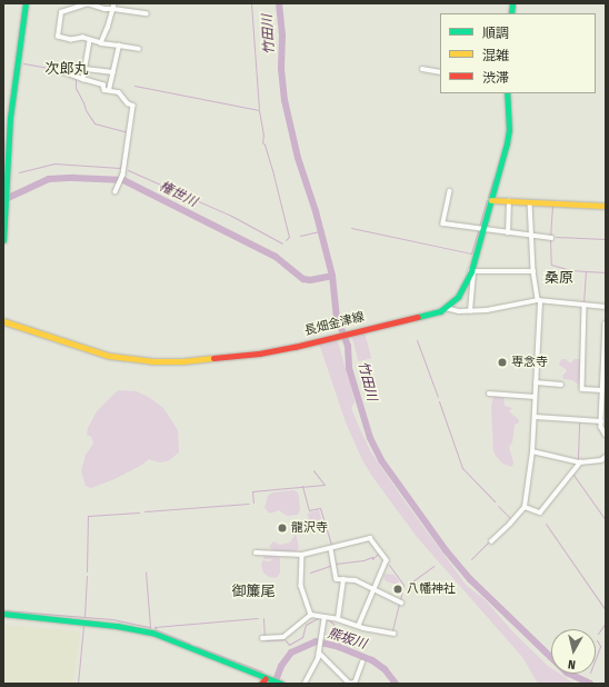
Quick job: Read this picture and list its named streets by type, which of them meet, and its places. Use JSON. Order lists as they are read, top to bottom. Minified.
{"streets":{"main road":["長畑金津線"]},"districts":["次郎丸","桑原","御簾尾"],"water":["竹田川","権世川","熊坂川"],"places":["専念寺","龍沢寺","八幡神社"],"legend":["順調","混雑","渋滞"],"north":"bottom"}
